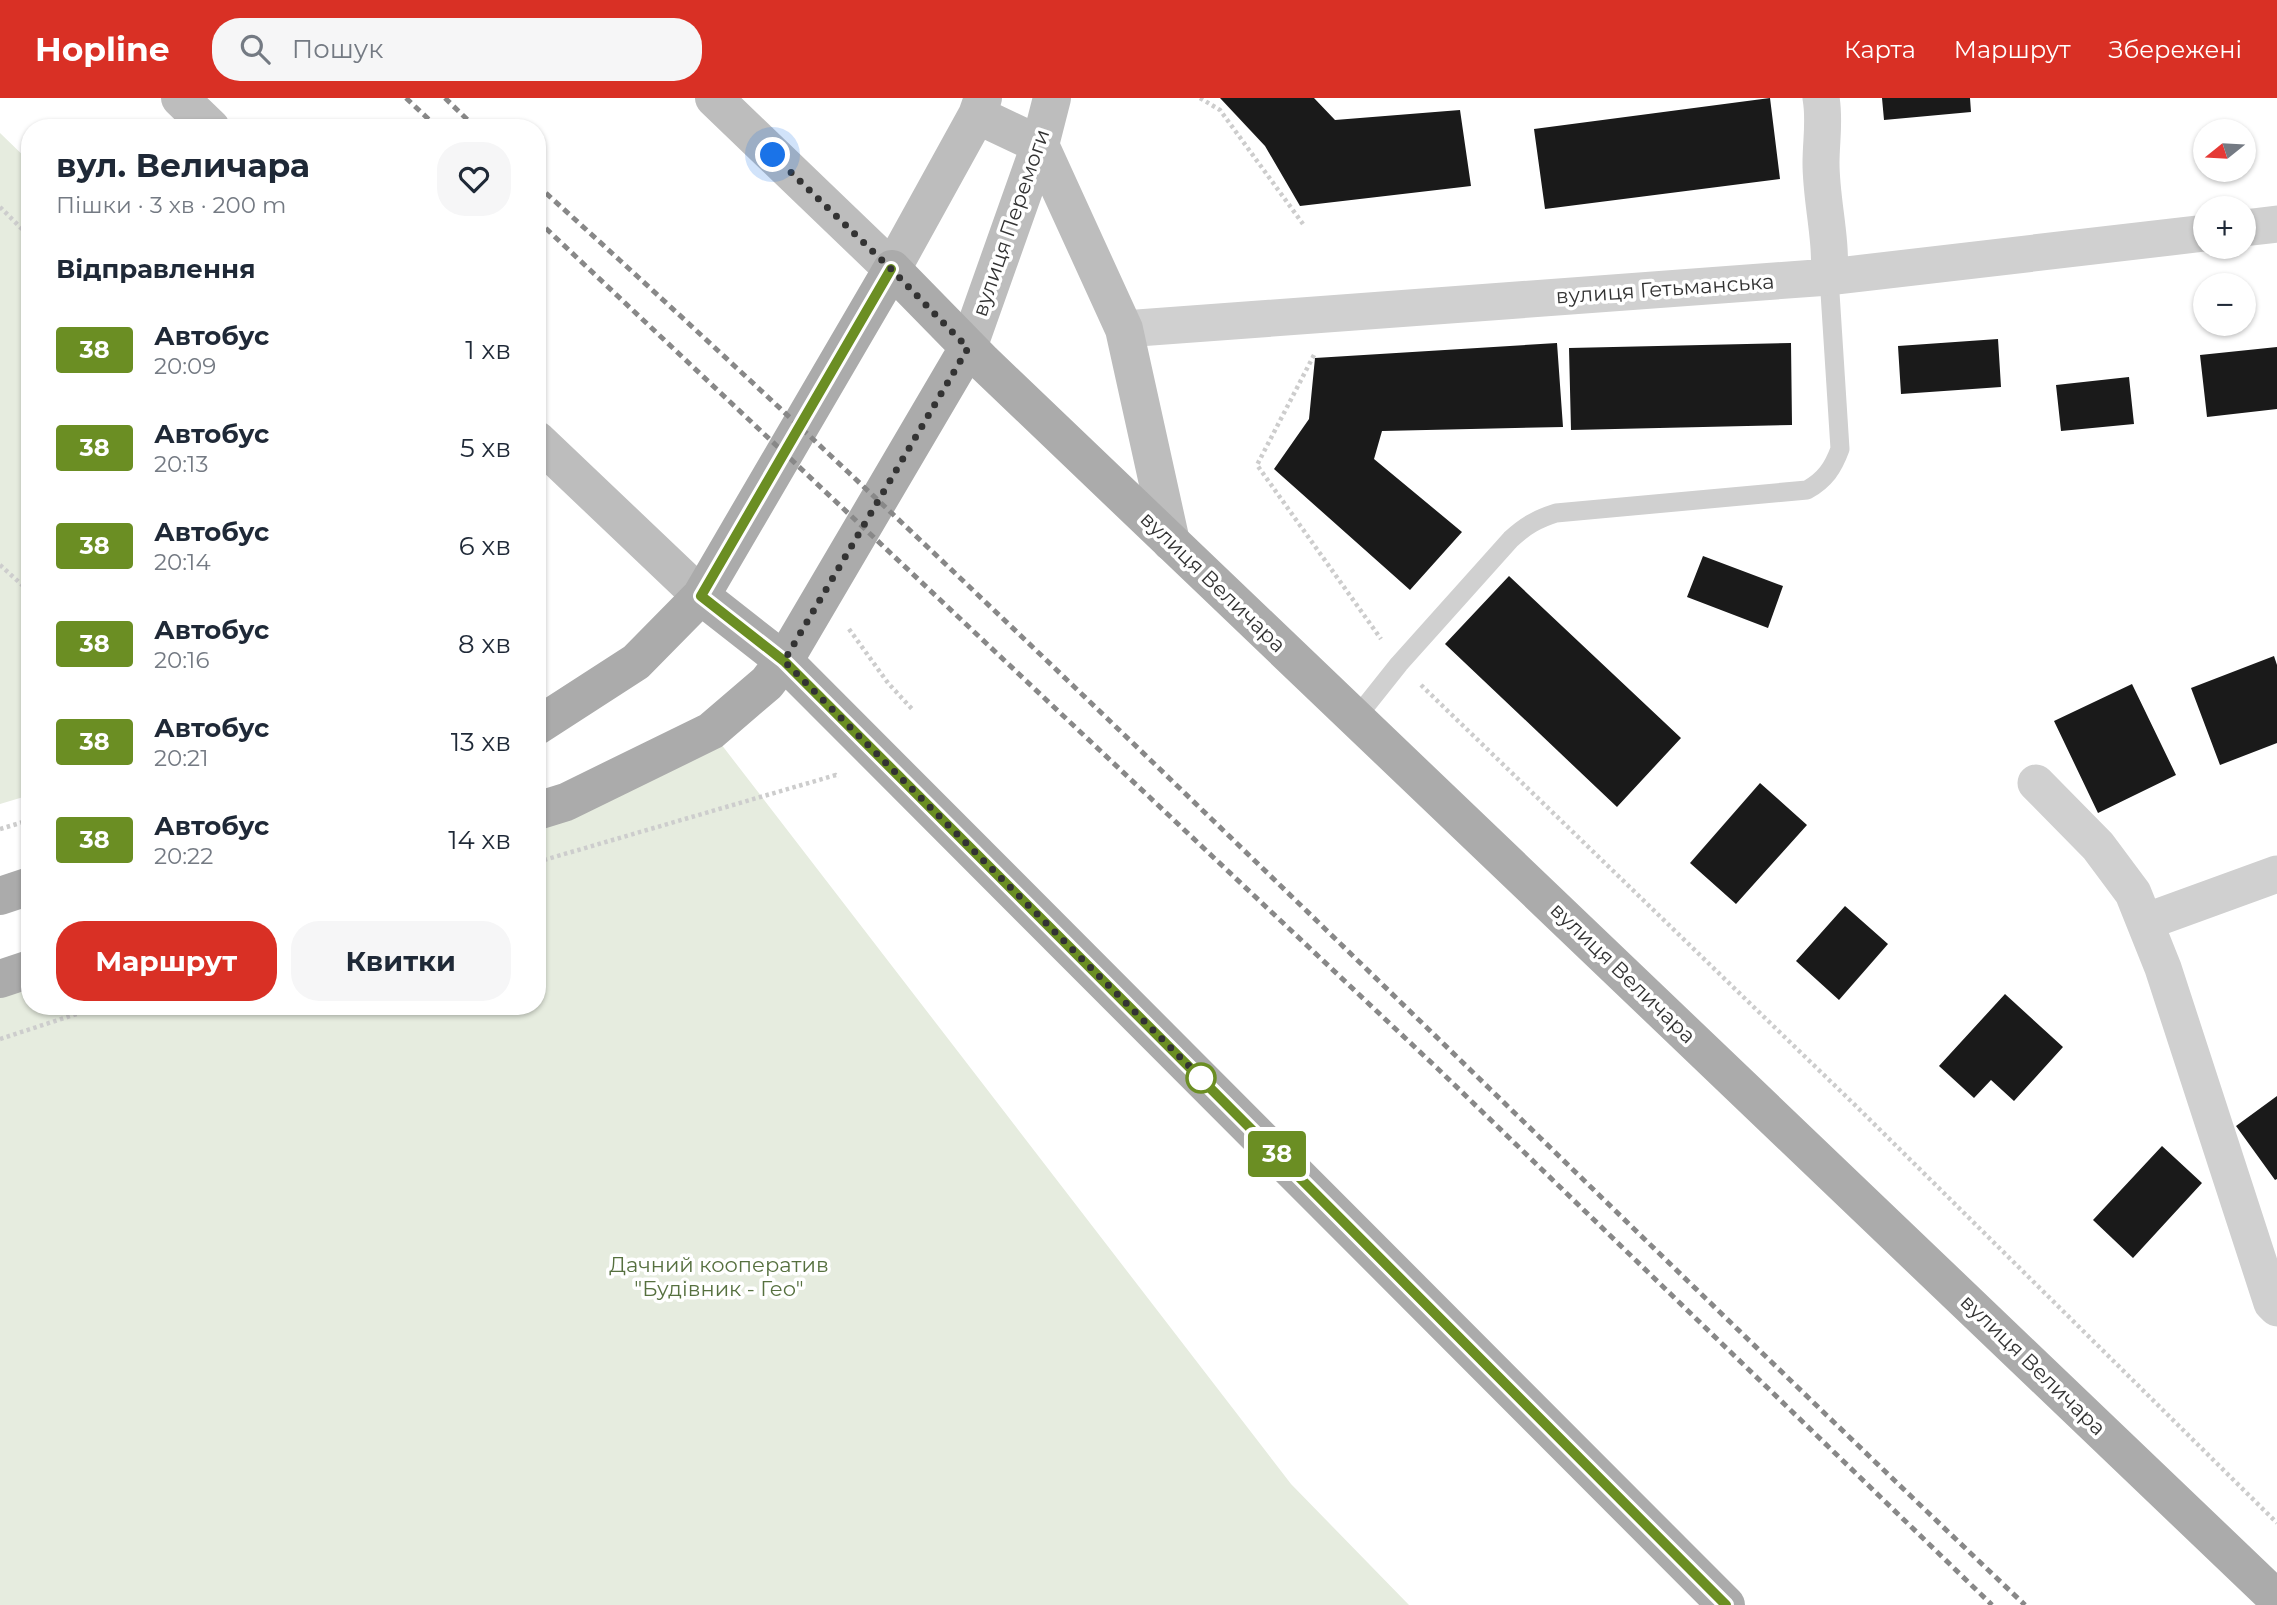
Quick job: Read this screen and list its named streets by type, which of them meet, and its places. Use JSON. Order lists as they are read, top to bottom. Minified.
{"streets":{"main road":["вулиця Перемоги","вулиця Величара"],"street":["вулиця Гетьманська"]},"crossings":[["вулиця Перемоги","вулиця Величара"]],"parks":["Дачний кооператив \"Будівник - Гео\""],"lines":["bus line 38"],"north":"left","page":{"header":"Hopline","search":"Пошук","nav":["Карта","Маршрут","Збережені"],"on_map":"38","map_buttons":["+","−"],"heading":[["вул. Величара","Пішки · 3 хв · 200 m"],"Відправлення"],"list":[{"mark":"38","name":"Автобус","note":"20:09","value":"1 хв"},{"mark":"38","name":"Автобус","note":"20:13","value":"5 хв"},{"mark":"38","name":"Автобус","note":"20:14","value":"6 хв"},{"mark":"38","name":"Автобус","note":"20:16","value":"8 хв"},{"mark":"38","name":"Автобус","note":"20:21","value":"13 хв"},{"mark":"38","name":"Автобус","note":"20:22","value":"14 хв"}],"buttons":["Маршрут","Квитки"]}}
